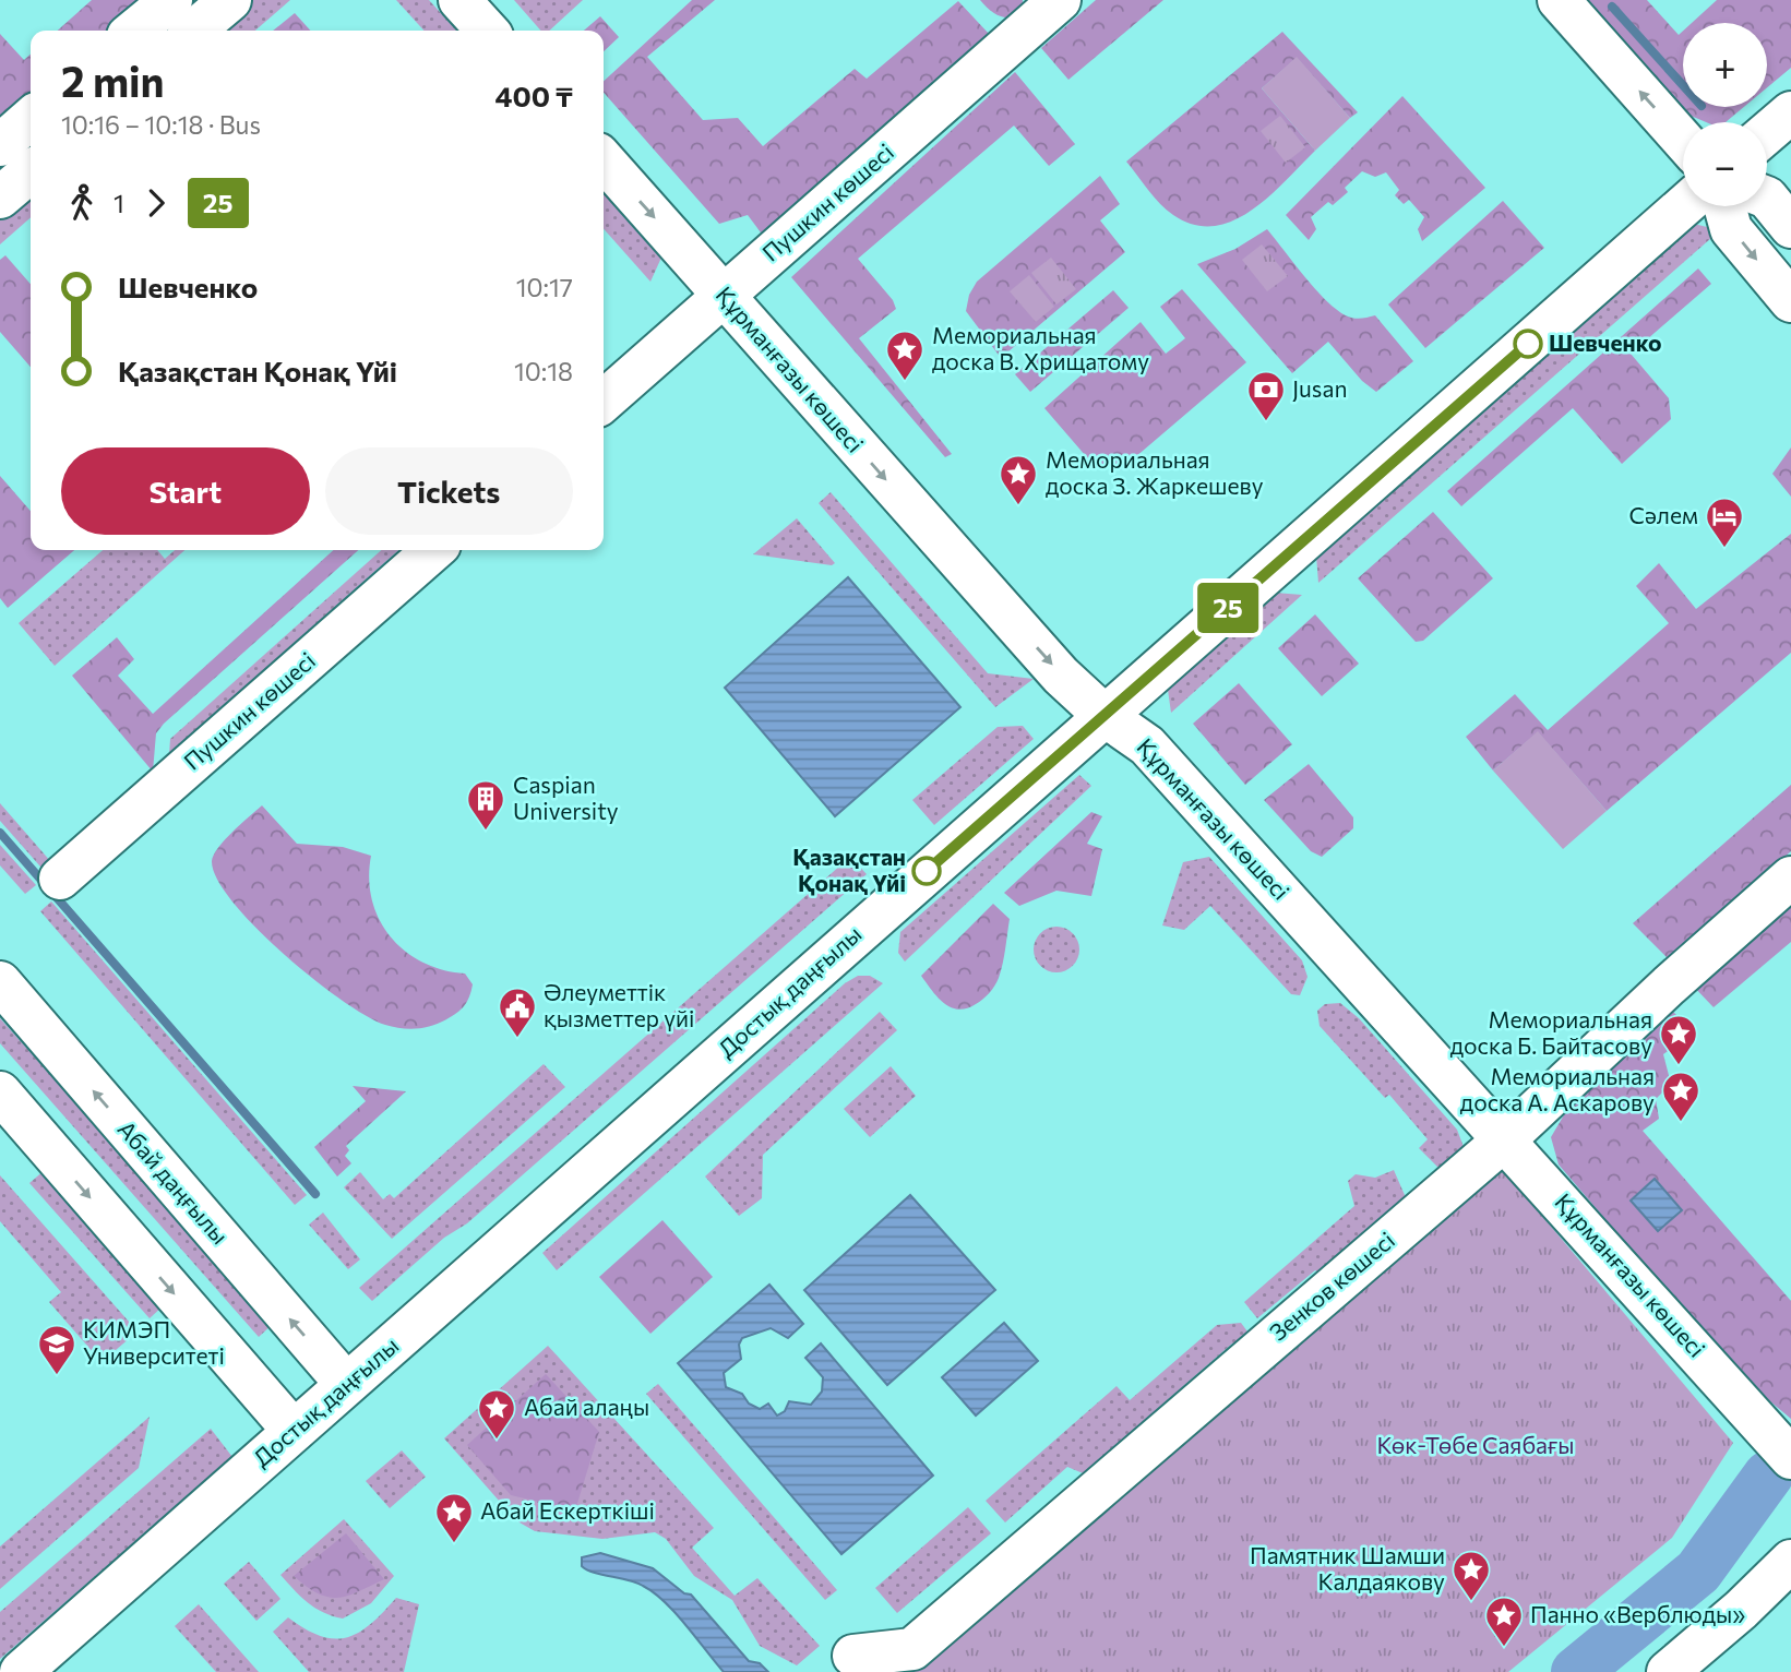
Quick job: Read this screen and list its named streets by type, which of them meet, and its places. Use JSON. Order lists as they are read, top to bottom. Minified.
{"streets":{"street":["Пушкин көшесі","Құрманғазы көшесі","Достық даңғылы","Абай даңғылы","Зенков көшесі"]},"crossings":[["Пушкин көшесі","Құрманғазы көшесі"],["Құрманғазы көшесі","Достық даңғылы"],["Құрманғазы көшесі","Зенков көшесі"],["Достық даңғылы","Абай даңғылы"]],"one_way":["Құрманғазы көшесі"],"parks":["Көк-Төбе Саябағы"],"places":{"other":["Шевченко","Қазақстан Қонақ Үйі"],"place":["Мемориальная доска В. Хрищатому","Мемориальная доска З. Жаркешеву","Мемориальная доска Б. Байтасову","Мемориальная доска А. Аскарову","Абай алаңы","Абай Ескерткіші","Памятник Шамши Калдаякову","Панно «Верблюды»"],"bank":["Jusan"],"hotel":["Сәлем"],"building":["Caspian University"],"public building":["Әлеуметтік қызметтер үйі"],"school or university":["КИМЭП Университеті"]},"lines":["bus line 25"],"page":{"on_map":"25","map_buttons":["+","−"],"heading":["2 min","10:16 – 10:18 · Bus","400 ₸"],"legs":["1","25"],"list":[{"name":"Шевченко","value":"10:17"},{"name":"Қазақстан Қонақ Үйі","value":"10:18"}],"buttons":["Start","Tickets"]}}
